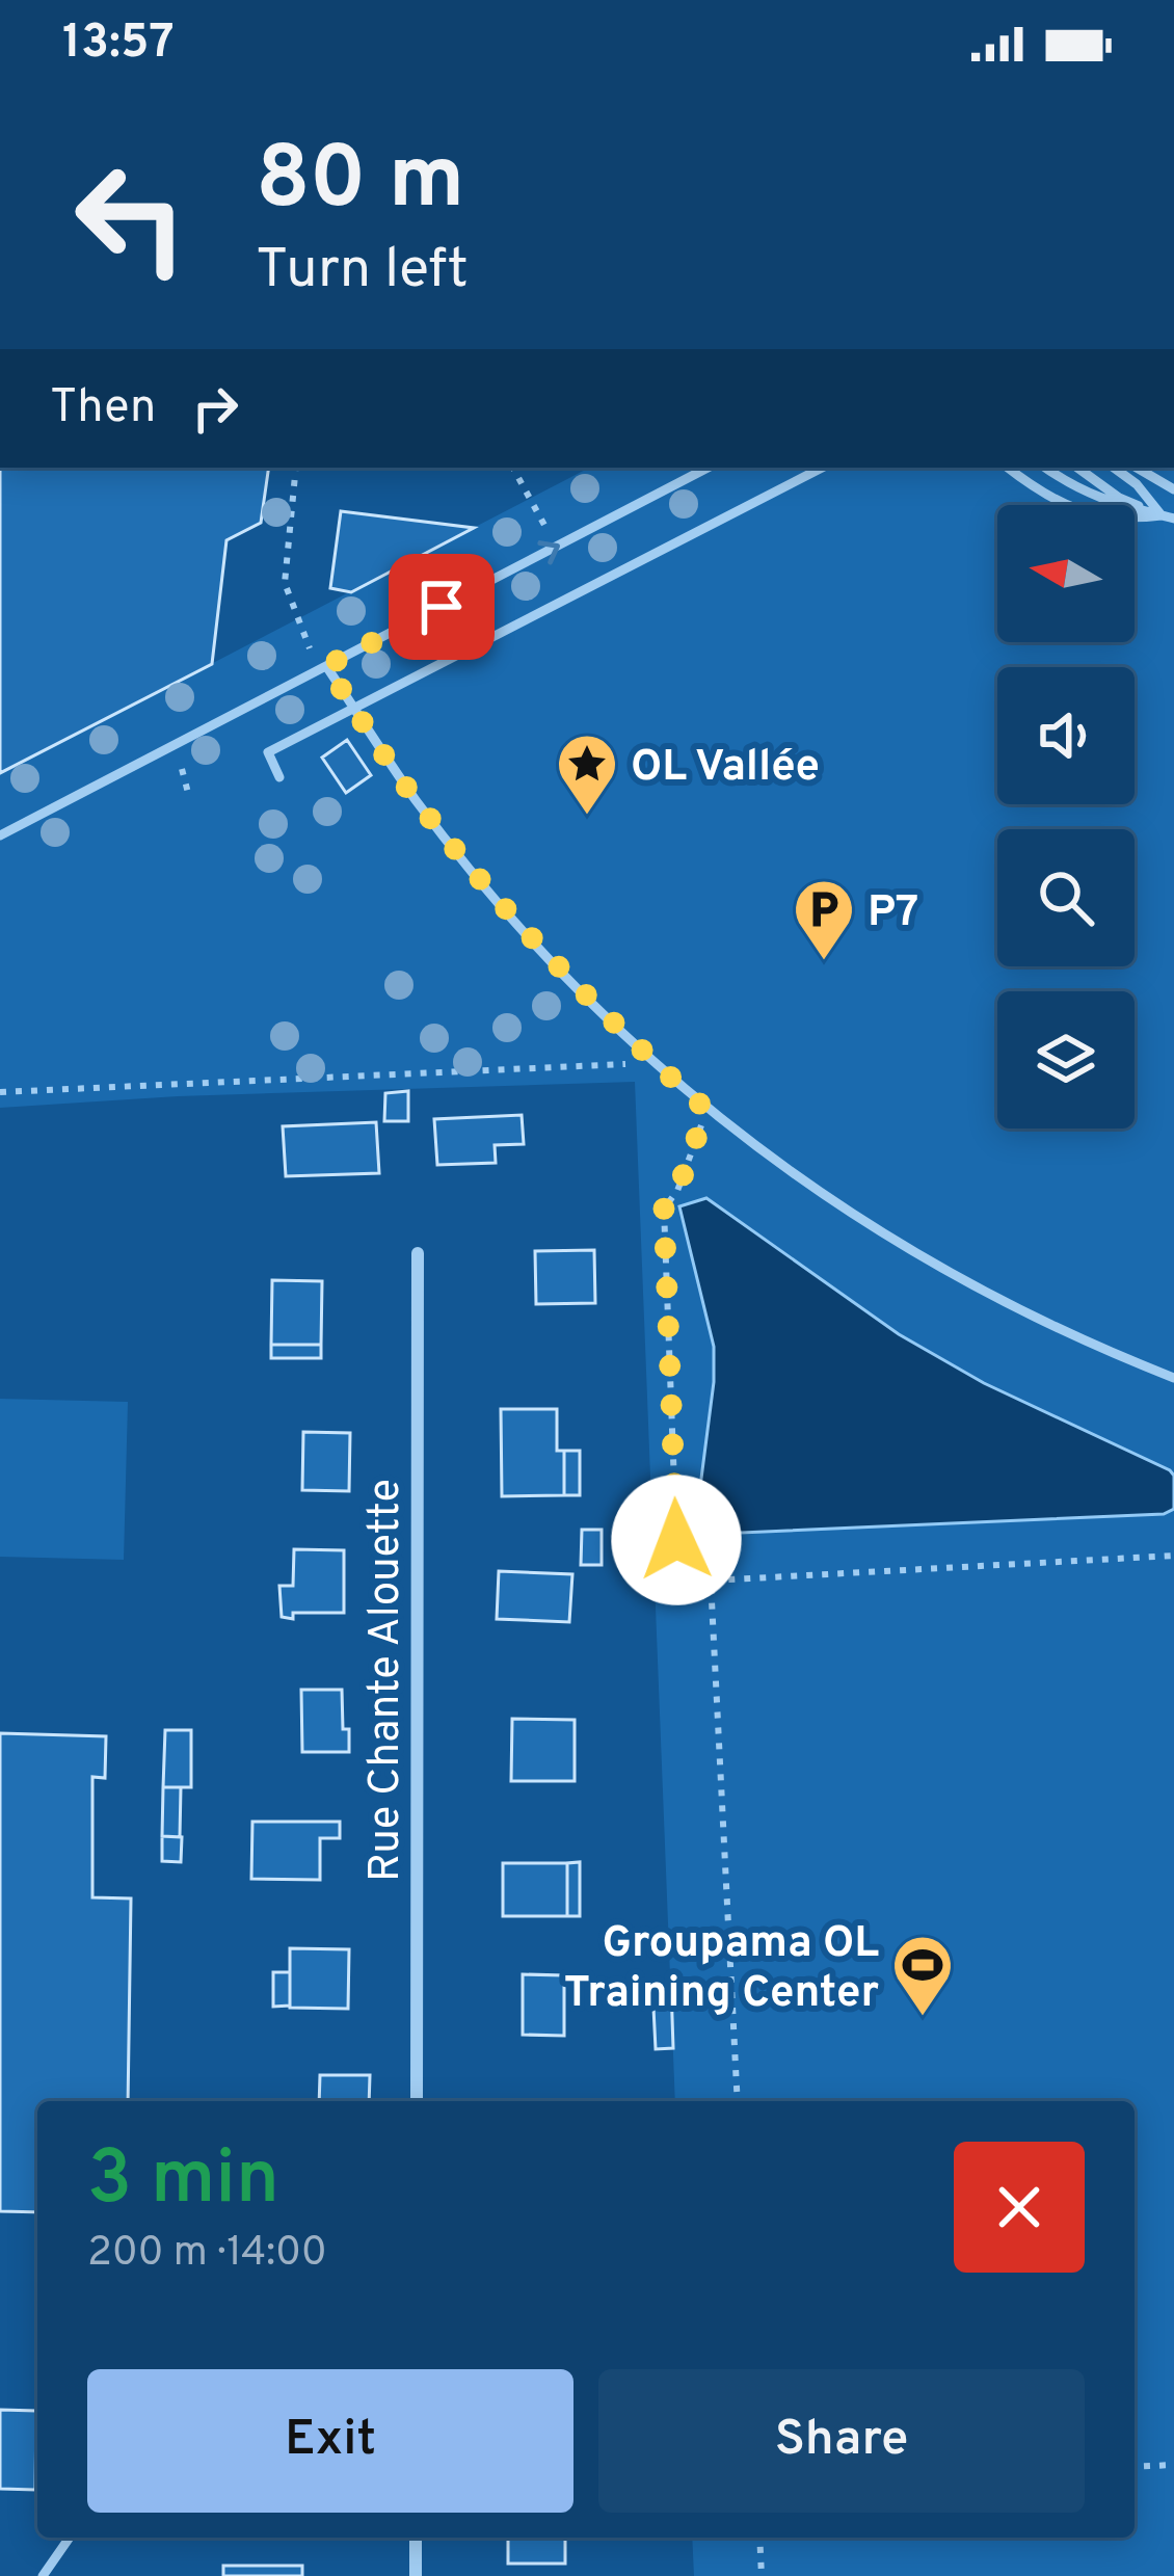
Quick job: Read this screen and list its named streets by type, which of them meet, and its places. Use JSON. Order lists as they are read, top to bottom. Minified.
{"streets":{"street":["Rue Chante Alouette"]},"places":{"place":["OL Vallée"],"parking":["P7"],"sports":["Groupama OL Training Center"]},"north":"left","page":{"status":"13:57","turn":["80 m","Turn left"],"then":"Then","heading":["3 min","200 m · 14:00"],"buttons":["Exit","Share"]}}
